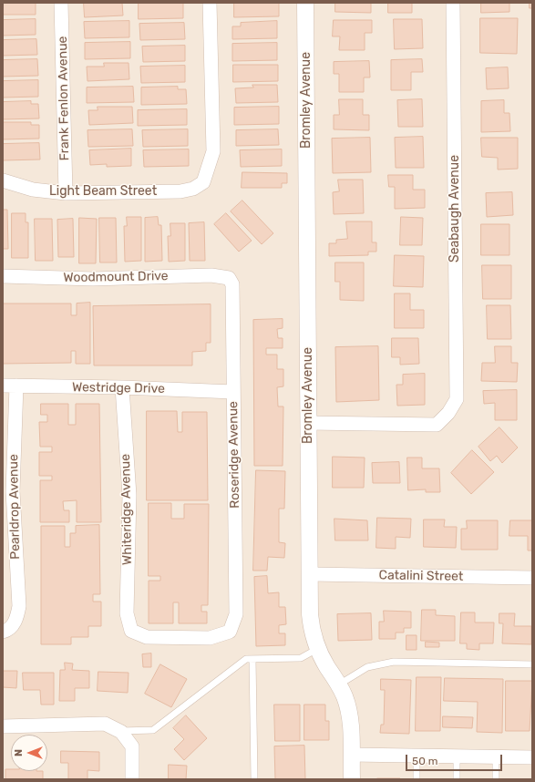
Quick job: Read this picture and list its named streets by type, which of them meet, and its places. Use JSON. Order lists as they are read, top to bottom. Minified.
{"streets":{"street":["Frank Fenlon Avenue","Bromley Avenue","Light Beam Street","Seabaugh Avenue","Woodmount Drive","Westridge Drive","Roseridge Avenue","Pearldrop Avenue","Whiteridge Avenue","Catalini Street"]},"crossings":[["Frank Fenlon Avenue","Light Beam Street"],["Bromley Avenue","Seabaugh Avenue"],["Bromley Avenue","Catalini Street"],["Woodmount Drive","Roseridge Avenue"],["Westridge Drive","Roseridge Avenue"],["Westridge Drive","Pearldrop Avenue"],["Westridge Drive","Whiteridge Avenue"],["Roseridge Avenue","Whiteridge Avenue"]],"scale_bar":"50 m","north":"left"}
